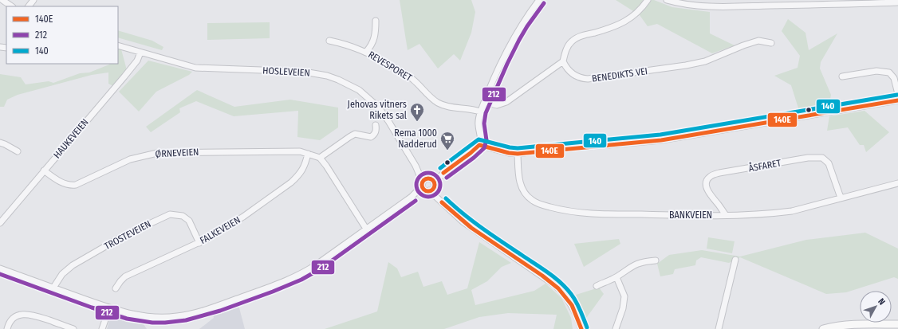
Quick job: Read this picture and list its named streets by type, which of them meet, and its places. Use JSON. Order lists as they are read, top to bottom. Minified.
{"streets":{"street":["REVESPORET","HOSLEVEIEN","BENEDIKTS VEI","HAUKEVEIEN","ØRNEVEIEN","ÅSFARET","BANKVEIEN","FALKEVEIEN","TROSTEVEIEN"]},"crossings":[["HOSLEVEIEN","HAUKEVEIEN"],["HAUKEVEIEN","ØRNEVEIEN"],["ØRNEVEIEN","FALKEVEIEN"],["ÅSFARET","BANKVEIEN"],["FALKEVEIEN","TROSTEVEIEN"]],"places":{"church":["Jehovas vitners Rikets sal"],"supermarket":["Rema 1000 Nadderud"]},"lines":["transit line 212","transit line 140","transit line 140E"],"legend":["140E","212","140"],"north":"top right"}
